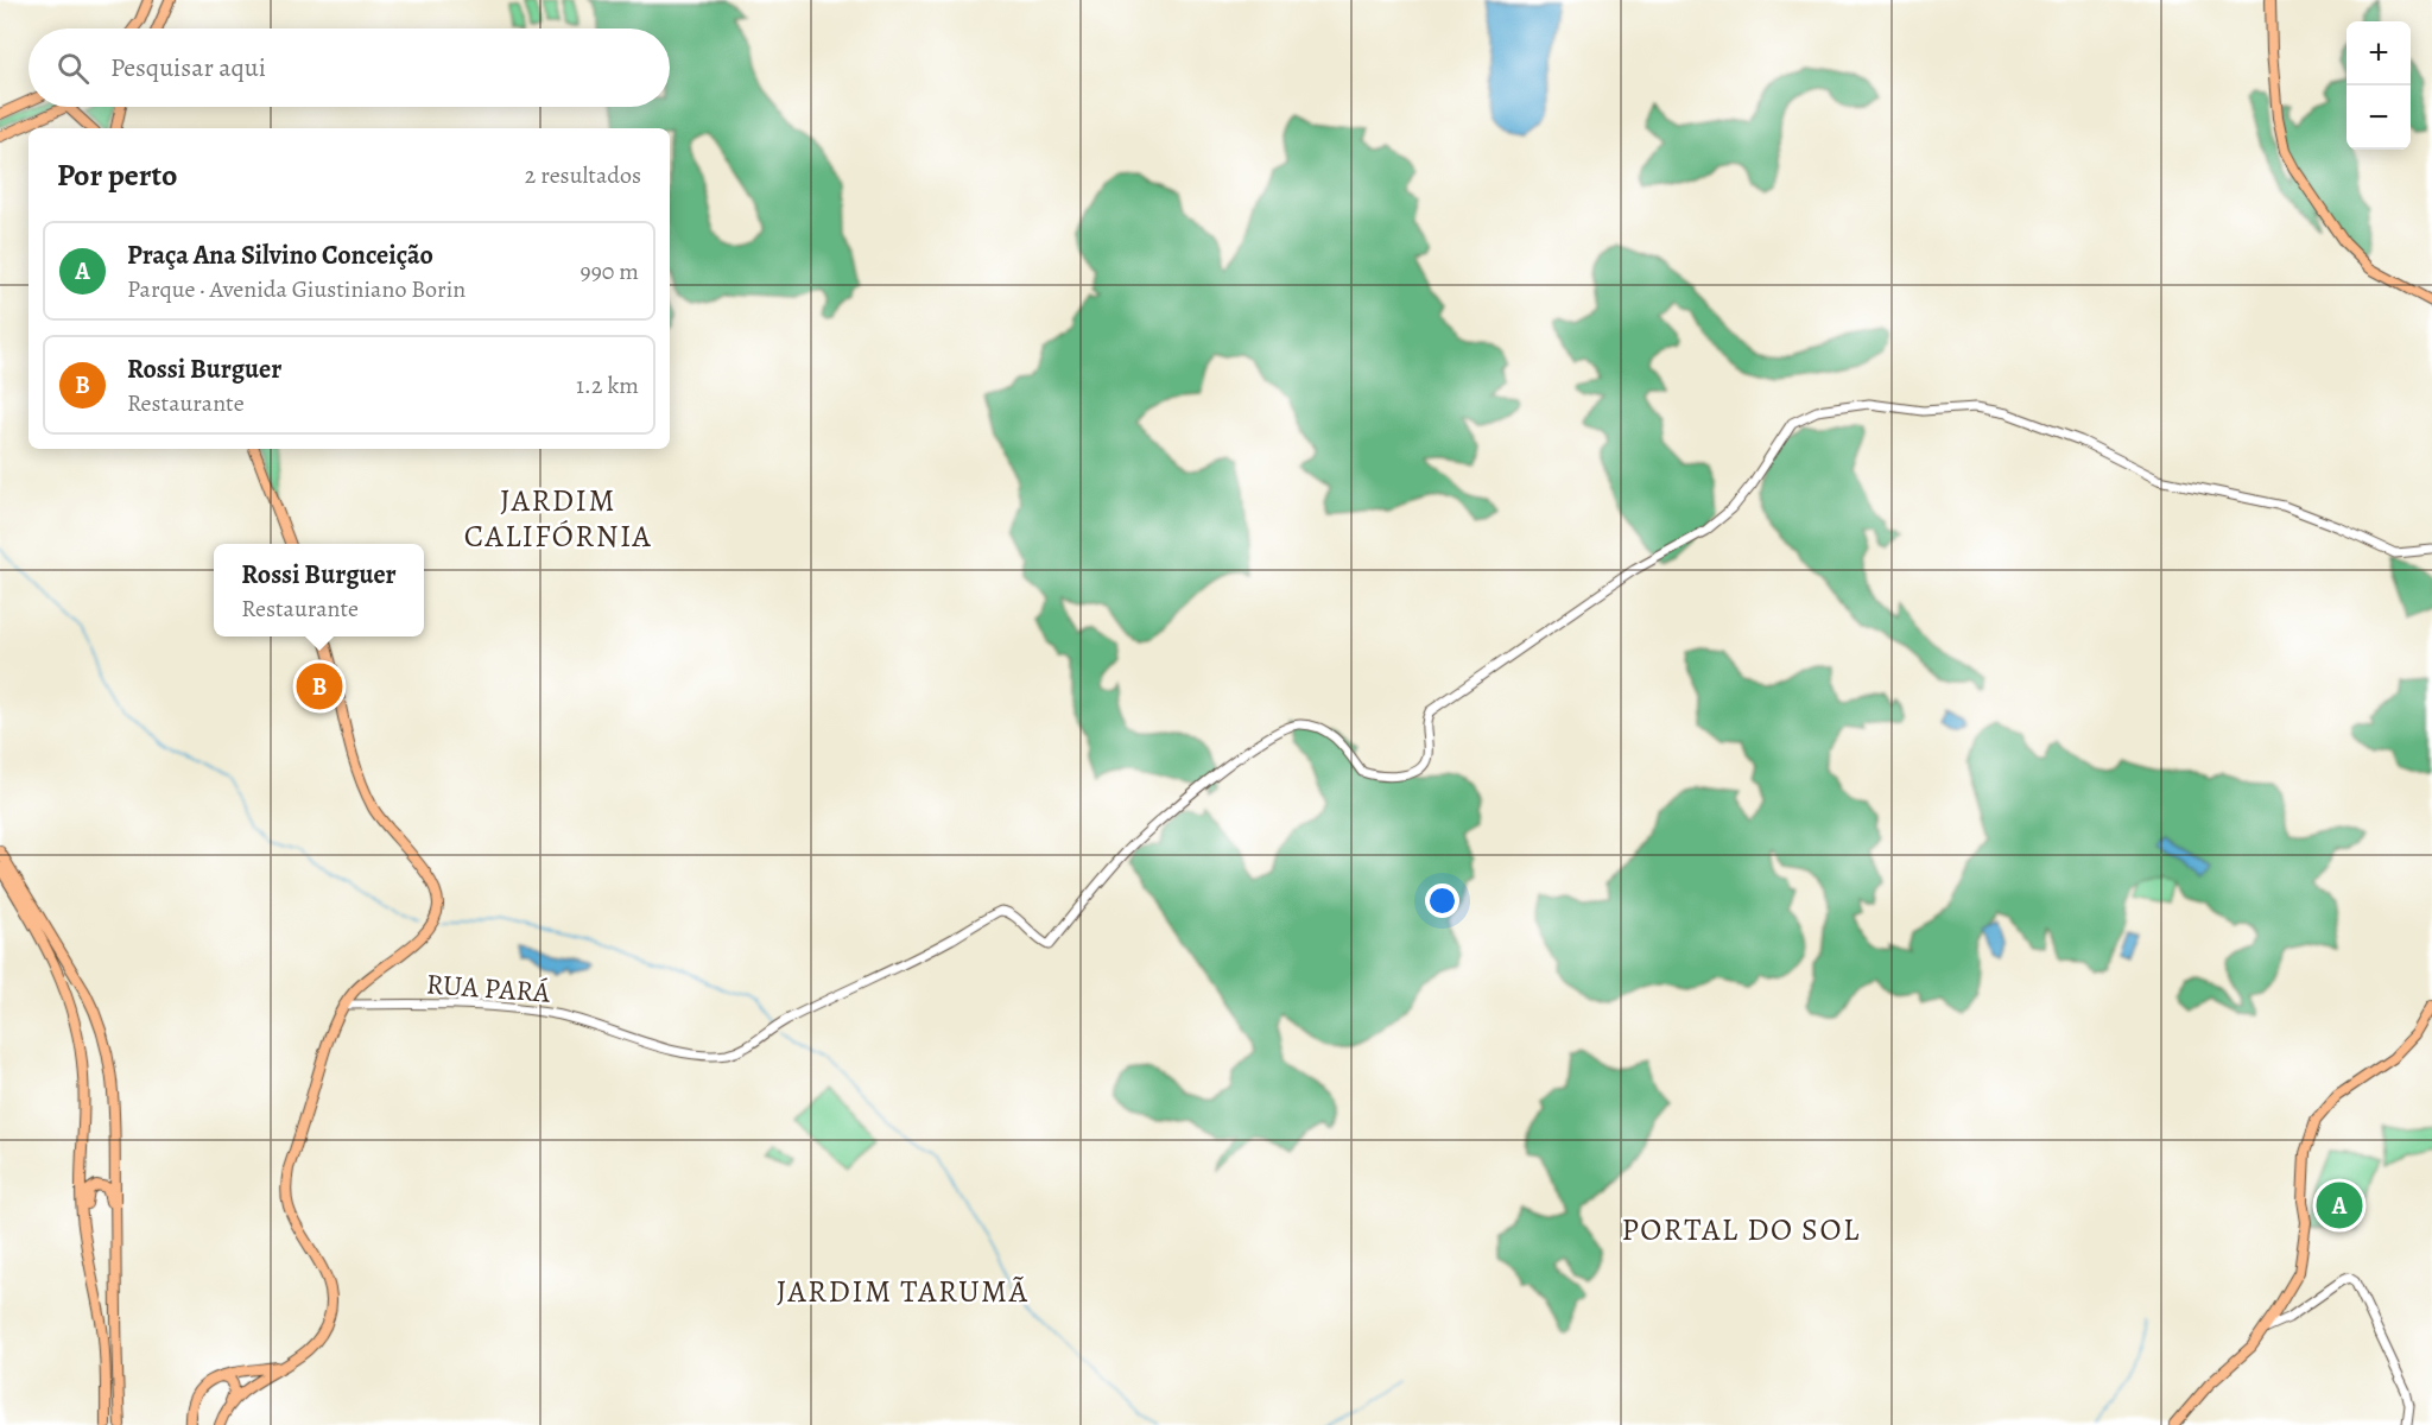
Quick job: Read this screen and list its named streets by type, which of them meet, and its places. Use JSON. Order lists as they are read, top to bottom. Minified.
{"streets":{"street":["RUA PARÁ"]},"districts":["JARDIM CALIFÓRNIA","PORTAL DO SOL","JARDIM TARUMÃ"],"page":{"map_buttons":["+","−"],"search":"Pesquisar aqui","heading":["Por perto","2 resultados"],"list":[{"mark":"A","name":"Praça Ana Silvino Conceição","note":"Parque · Avenida Giustiniano Borin","value":"990 m"},{"mark":"B","name":"Rossi Burguer","note":"Restaurante","value":"1.2 km"}],"popup":["Rossi Burguer","Restaurante"],"pins":["B","A"]}}
